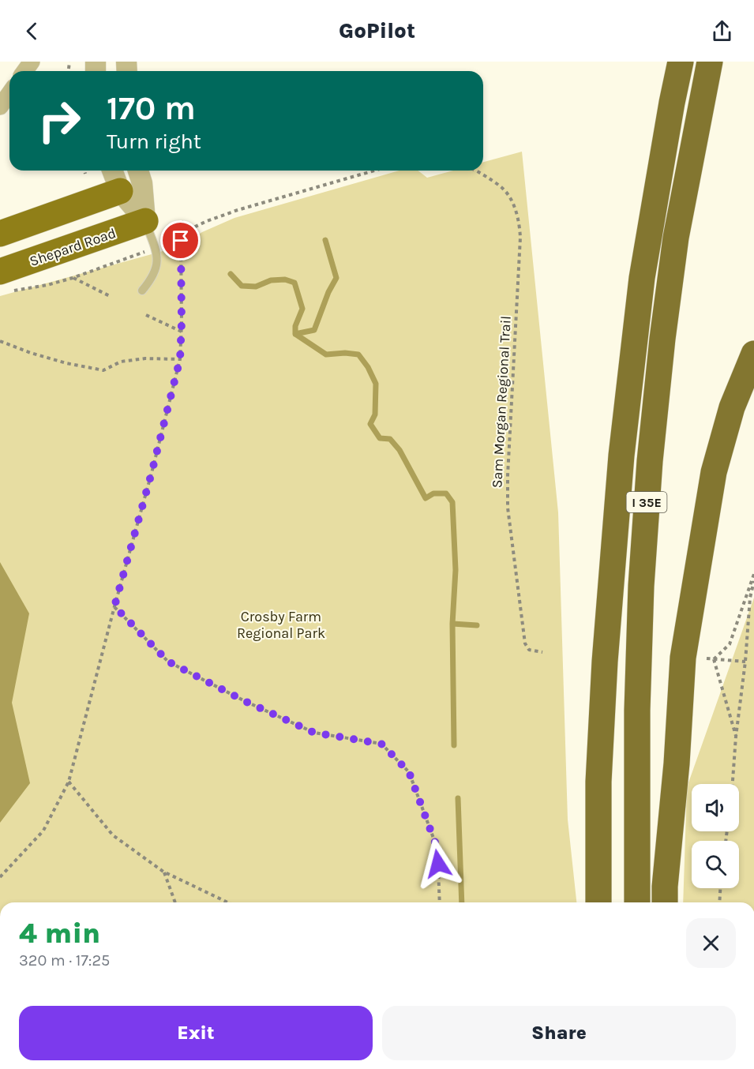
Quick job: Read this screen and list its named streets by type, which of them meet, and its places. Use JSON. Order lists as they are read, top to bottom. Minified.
{"streets":{"highway":["Shepard Road","I 35E"],"path":["Sam Morgan Regional Trail"]},"parks":["Crosby Farm Regional Park"],"page":{"header":"GoPilot","turn":["170 m","Turn right"],"heading":["4 min","320 m · 17:25"],"buttons":["Exit","Share"]}}
